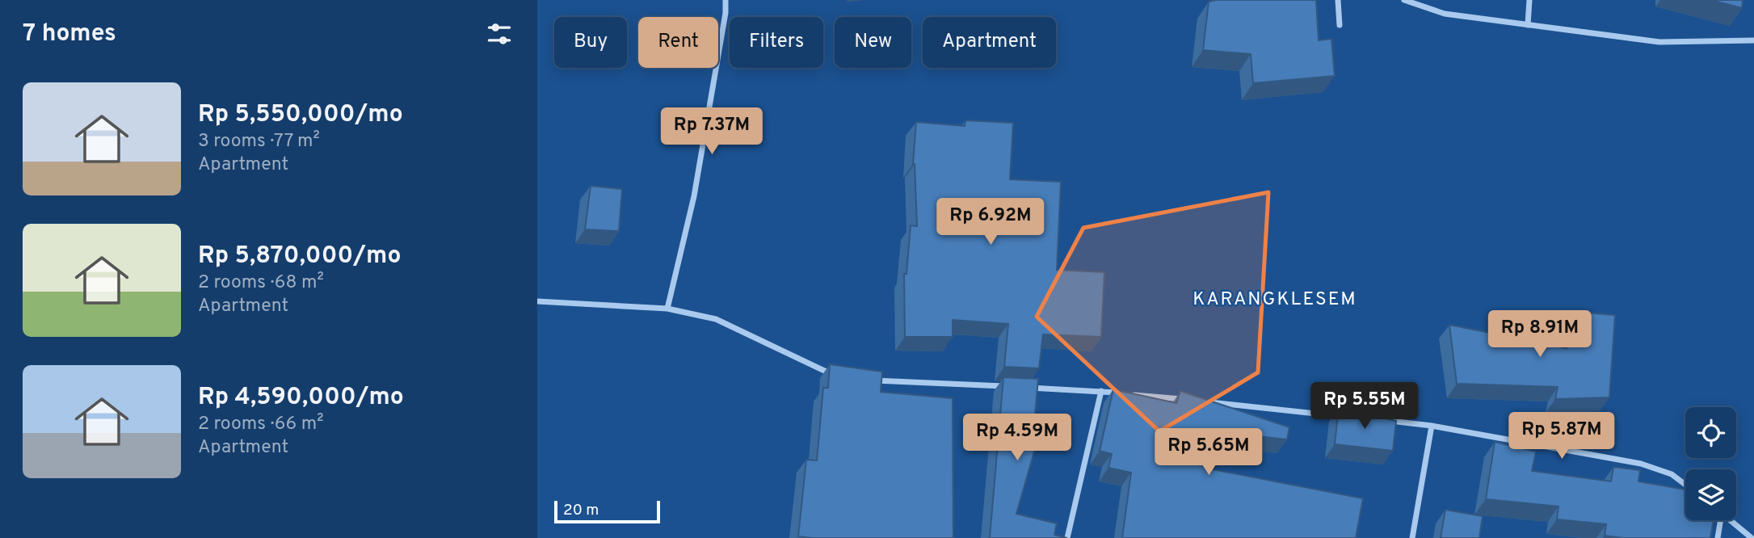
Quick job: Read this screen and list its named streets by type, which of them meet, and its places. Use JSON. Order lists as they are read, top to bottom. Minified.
{"districts":["KARANGKLESEM"],"scale_bar":"20 m","page":{"heading":"7 homes","chip":["Buy","Rent","Filters","New","Apartment"],"list":[{"name":"Rp 5,550,000/mo","note":"3 rooms · 77 m² · Apartment"},{"name":"Rp 5,870,000/mo","note":"2 rooms · 68 m² · Apartment"},{"name":"Rp 4,590,000/mo","note":"2 rooms · 66 m² · Apartment"}],"price":["Rp 7.37M","Rp 6.92M","Rp 8.91M","Rp 5.55M","Rp 5.87M","Rp 4.59M","Rp 5.65M"],"scale":"20 m"}}
